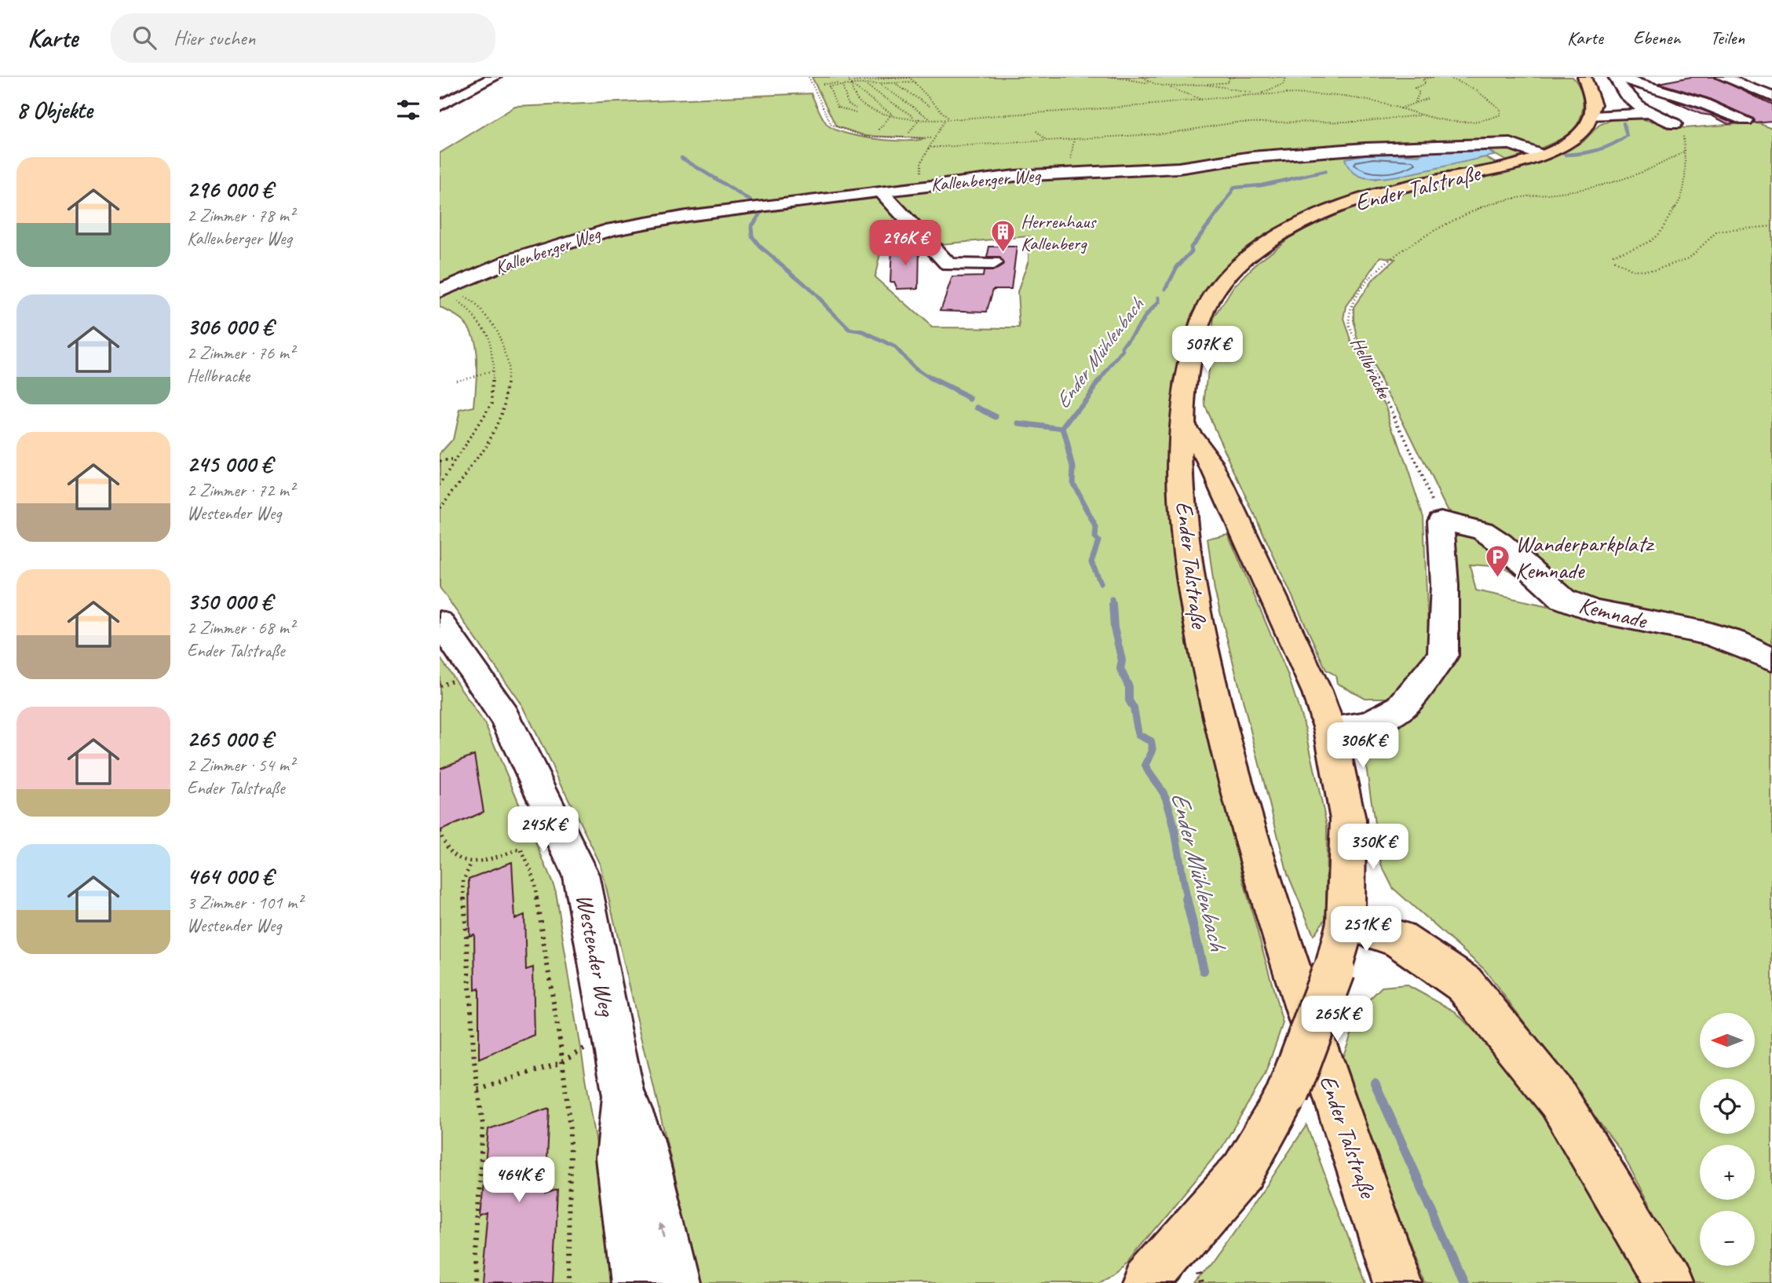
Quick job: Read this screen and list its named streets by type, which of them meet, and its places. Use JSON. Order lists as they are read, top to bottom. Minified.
{"streets":{"main road":["Ender Talstraße"],"street":["Kallenberger Weg","Kemnade","Westender Weg"],"path":["Hellbracke"]},"crossings":[["Kallenberger Weg","Ender Talstraße"],["Hellbracke","Kemnade"]],"water":["Ender Mühlenbach"],"places":{"building":["Herrenhaus Kallenberg"],"parking":["Wanderparkplatz Kemnade"]},"north":"left","page":{"header":"Karte","search":"Hier suchen","nav":["Karte","Ebenen","Teilen"],"heading":"8 Objekte","list":[{"name":"296 000 €","note":"2 Zimmer · 78 m² · Kallenberger Weg"},{"name":"306 000 €","note":"2 Zimmer · 76 m² · Hellbracke"},{"name":"245 000 €","note":"2 Zimmer · 72 m² · Westender Weg"},{"name":"350 000 €","note":"2 Zimmer · 68 m² · Ender Talstraße"},{"name":"265 000 €","note":"2 Zimmer · 54 m² · Ender Talstraße"},{"name":"464 000 €","note":"3 Zimmer · 101 m² · Westender Weg"}],"price":["296K €","507K €","306K €","245K €","350K €","251K €","265K €","464K €"],"map_buttons":["+","−"]}}
